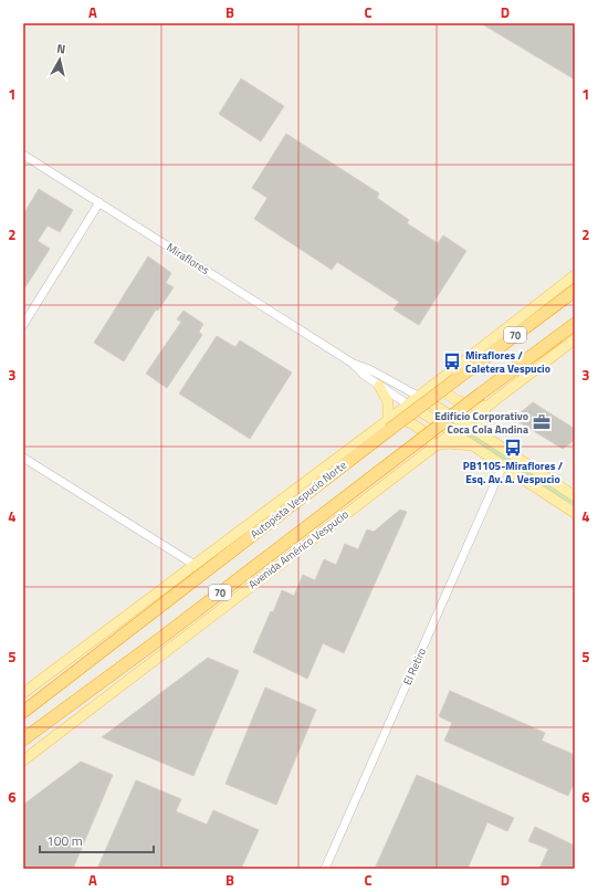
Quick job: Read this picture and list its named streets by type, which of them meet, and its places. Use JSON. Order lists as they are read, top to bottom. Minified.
{"streets":{"highway":["70","Autopista Vespucio Norte"],"main road":["Miraflores","Avenida Américo Vespucio"],"street":["El Retiro"]},"crossings":[["Miraflores","Avenida Américo Vespucio"],["Miraflores","El Retiro"]],"places":{"bus stop":["Miraflores / Caletera Vespucio","PB1105-Miraflores / Esq. Av. A. Vespucio"],"office":["Edificio Corporativo Coca Cola Andina"]},"scale_bar":"100 m","north":"top","grid":{"columns":["A","B","C","D"],"rows":["1","2","3","4","5","6"]}}
